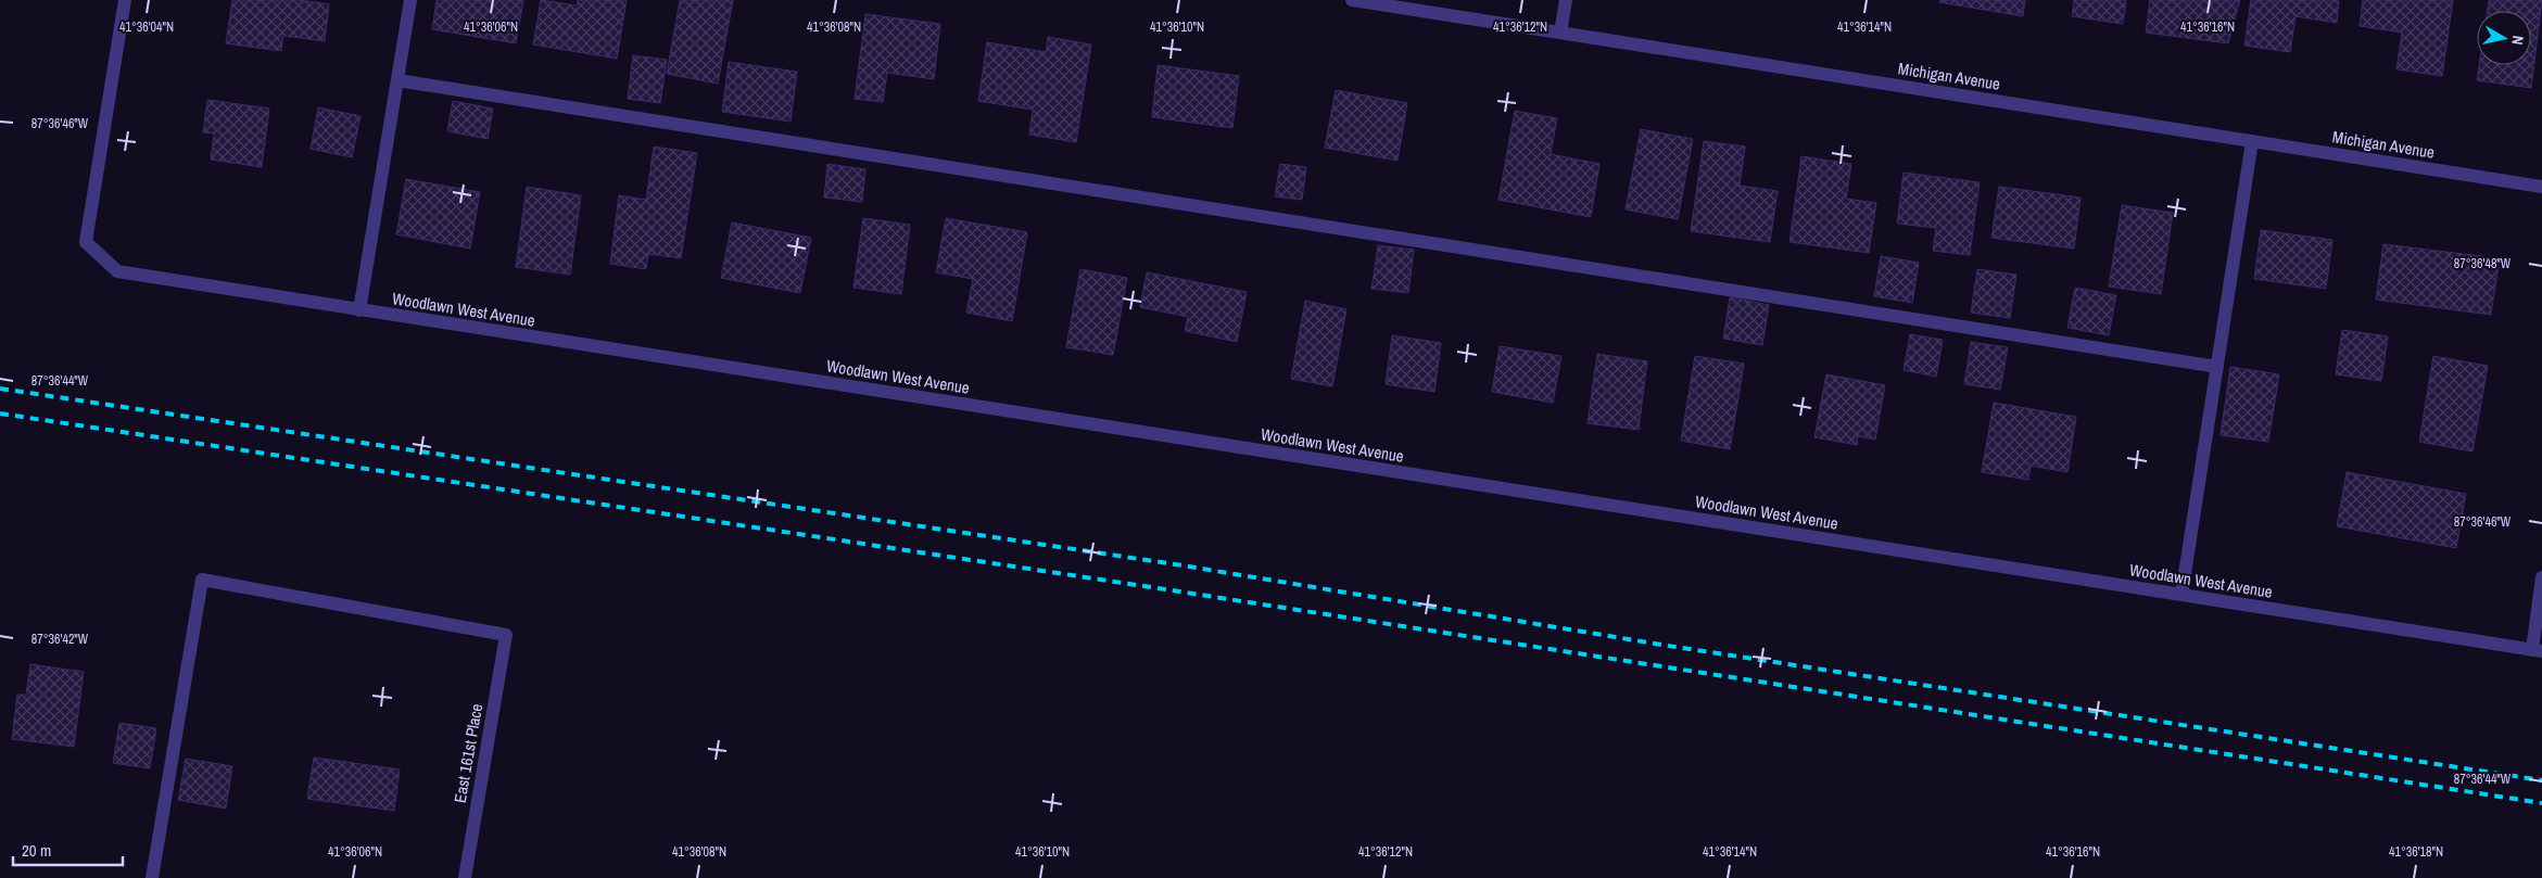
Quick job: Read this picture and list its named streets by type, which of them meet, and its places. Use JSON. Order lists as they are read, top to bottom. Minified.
{"streets":{"street":["Michigan Avenue","Woodlawn West Avenue","East 161st Place"]},"scale_bar":"20 m","north":"right","coordinates":["41°36'04\"N","41°36'06\"N","41°36'08\"N","41°36'10\"N","41°36'12\"N","41°36'14\"N","41°36'16\"N","87°36'46\"W","87°36'48\"W","87°36'44\"W","87°36'42\"W","41°36'18\"N"]}
